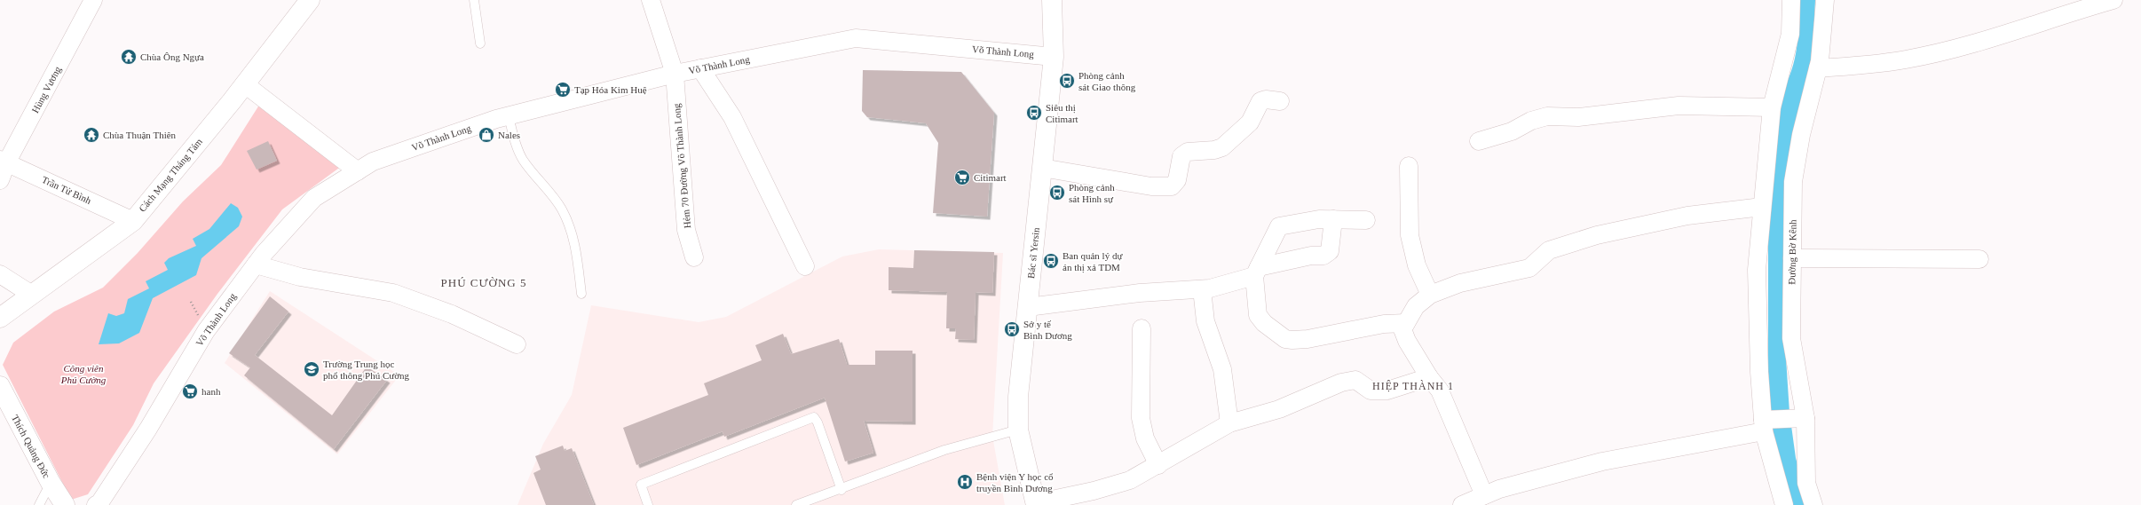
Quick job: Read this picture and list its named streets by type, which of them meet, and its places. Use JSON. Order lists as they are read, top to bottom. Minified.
{"streets":{"main road":["Cách Mạng Tháng Tám","Bác sĩ Yersin","Thích Quảng Đức"],"street":["Võ Thành Long","Hùng Vương","Hẻm 70 Đường Võ Thành Long","Trần Tử Bình","Đường Bờ Kênh"]},"crossings":[["Võ Thành Long","Hẻm 70 Đường Võ Thành Long"],["Võ Thành Long","Bác sĩ Yersin"],["Hùng Vương","Trần Tử Bình"],["Cách Mạng Tháng Tám","Trần Tử Bình"]],"districts":["PHÚ CƯỜNG 5","HIỆP THÀNH 1"],"parks":["Công viên Phú Cường"],"places":{"temple":["Chùa Ông Ngựa","Chùa Thuận Thiên"],"bus stop":["Phòng cảnh sát Giao thông","Siêu thị Citimart","Phòng cảnh sát Hình sự","Ban quản lý dự án thị xả TDM","Sở y tế Bình Dương"],"supermarket":["Tạp Hóa Kim Huệ","Citimart","hanh"],"shop":["Nales"],"school or university":["Trường Trung học phổ thông Phú Cường"],"hospital":["Bệnh viện Y học cổ truyền Bình Dương"]}}
